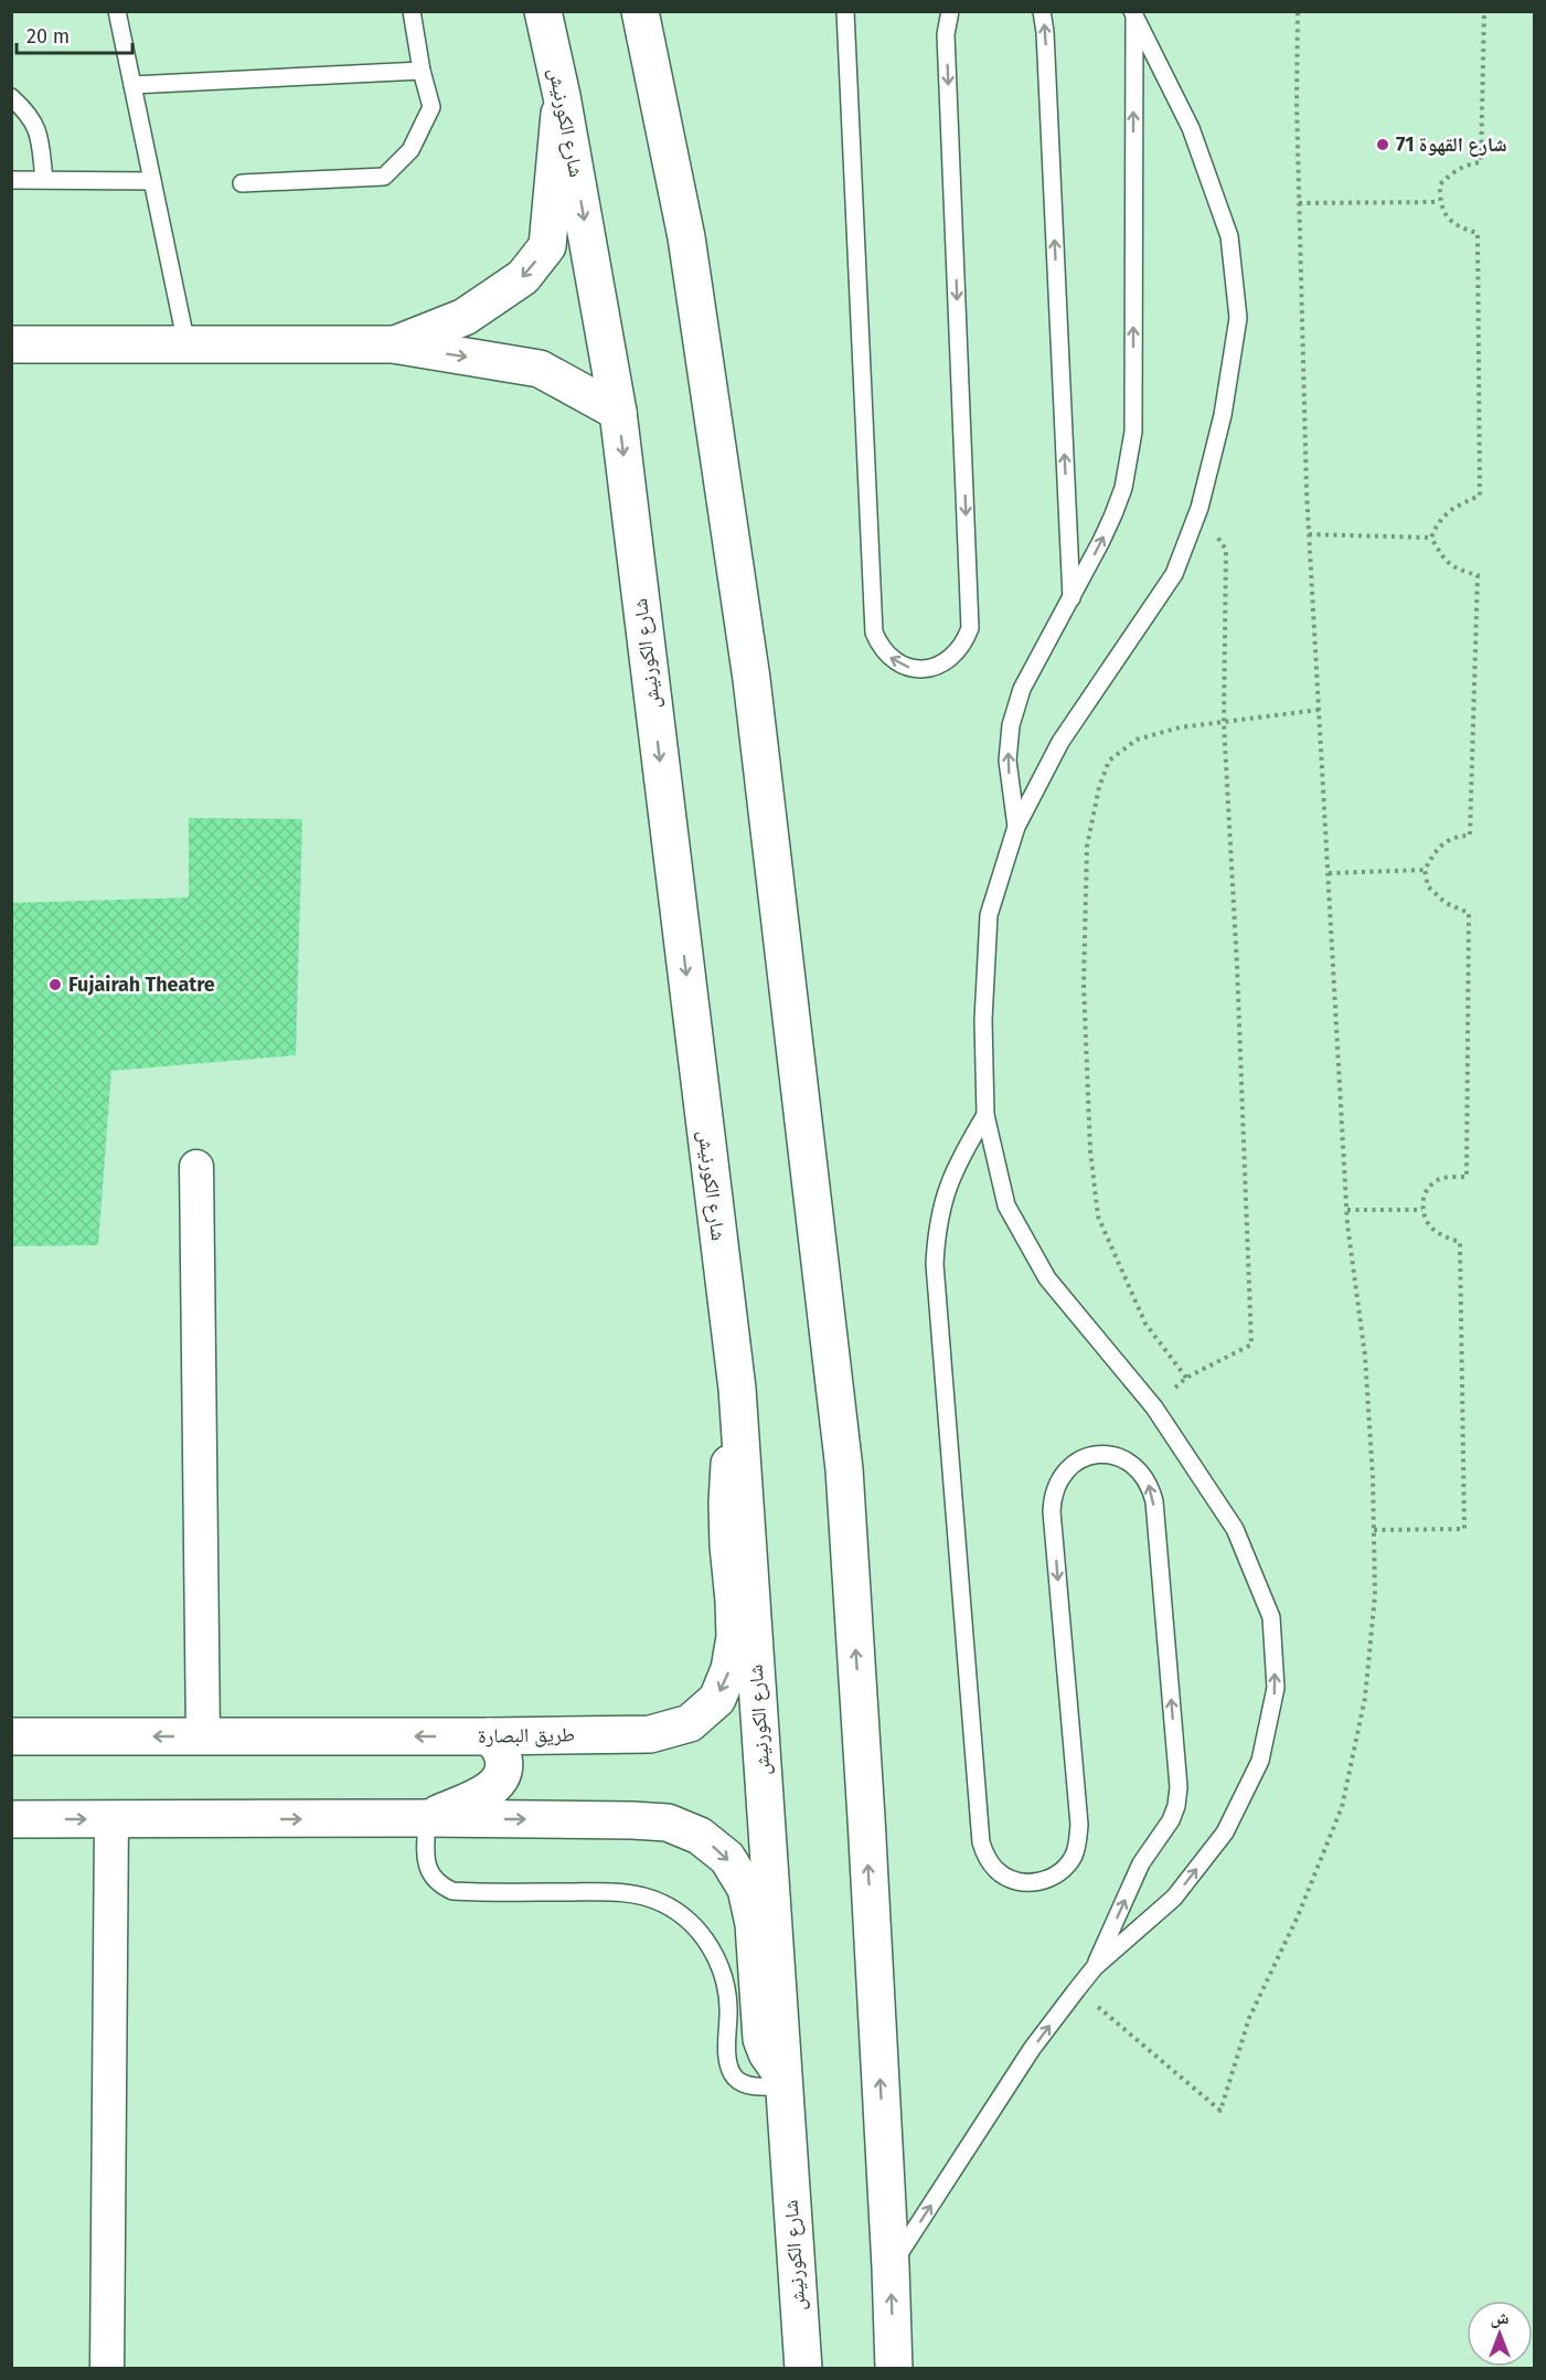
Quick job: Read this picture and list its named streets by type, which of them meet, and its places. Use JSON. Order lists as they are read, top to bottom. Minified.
{"streets":{"main road":["شارع الكورنيش","طريق البصارة"]},"crossings":[["شارع الكورنيش","طريق البصارة"]],"places":["شارع القهوة 71","Fujairah Theatre"],"scale_bar":"20 m","north":"top"}
